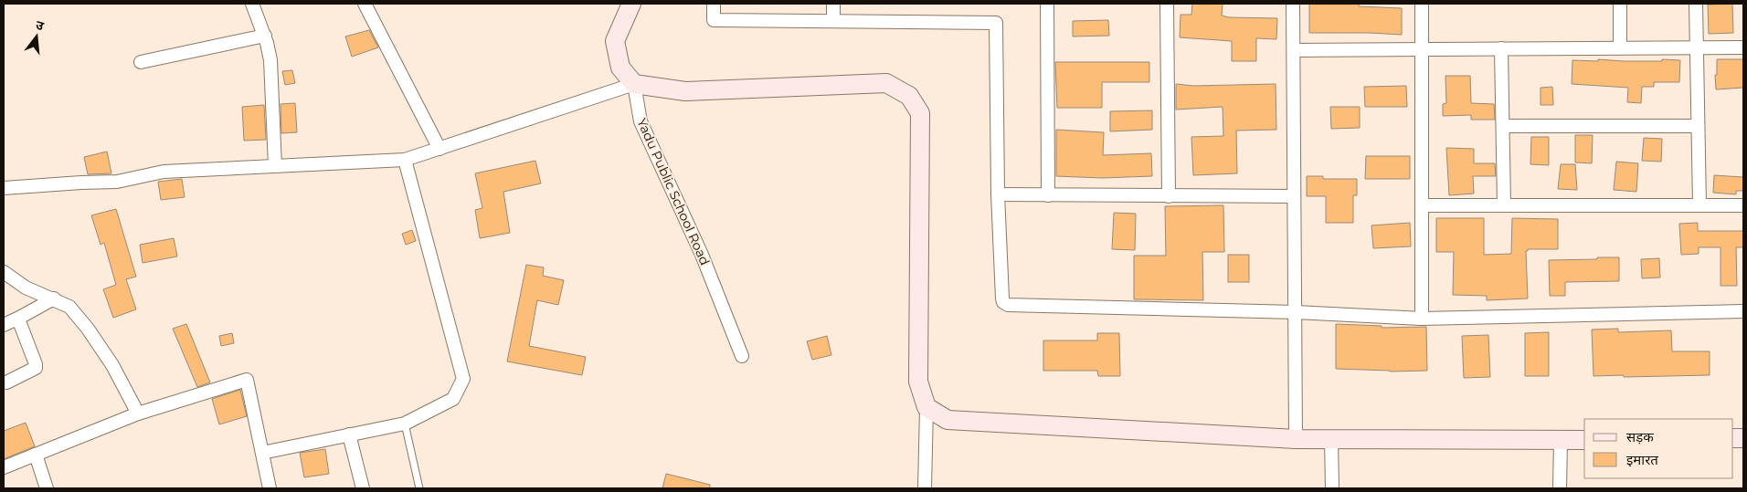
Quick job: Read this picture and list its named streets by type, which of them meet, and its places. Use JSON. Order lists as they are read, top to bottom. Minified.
{"streets":{"street":["Yadu Public School Road"]},"legend":["सड़क","इमारत"],"north":"top"}
